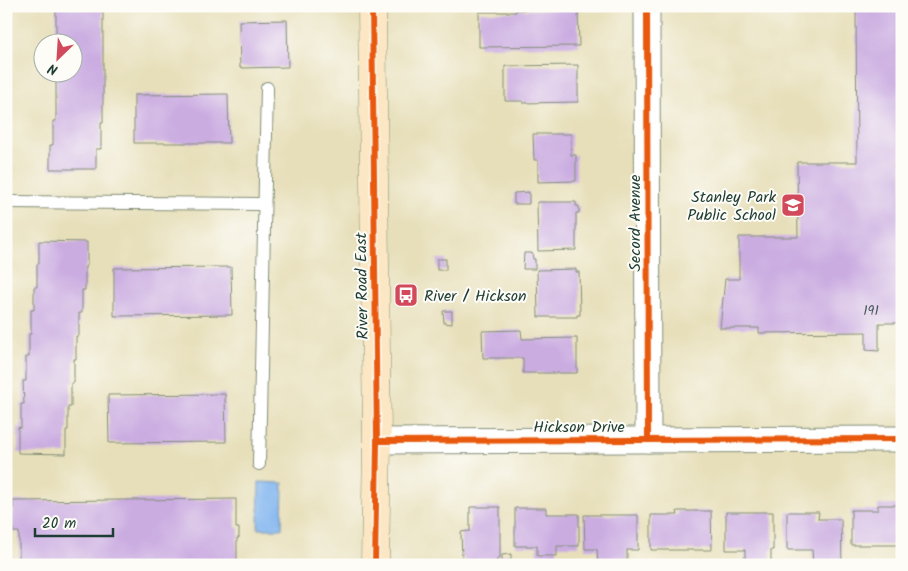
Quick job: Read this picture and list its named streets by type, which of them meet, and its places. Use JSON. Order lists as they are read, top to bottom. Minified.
{"streets":{"street":["Secord Avenue","River Road East","Hickson Drive"]},"crossings":[["Secord Avenue","Hickson Drive"],["River Road East","Hickson Drive"]],"places":{"school or university":["Stanley Park Public School"],"bus stop":["River / Hickson"]},"house_numbers":["191"],"scale_bar":"20 m","north":"bottom left"}
